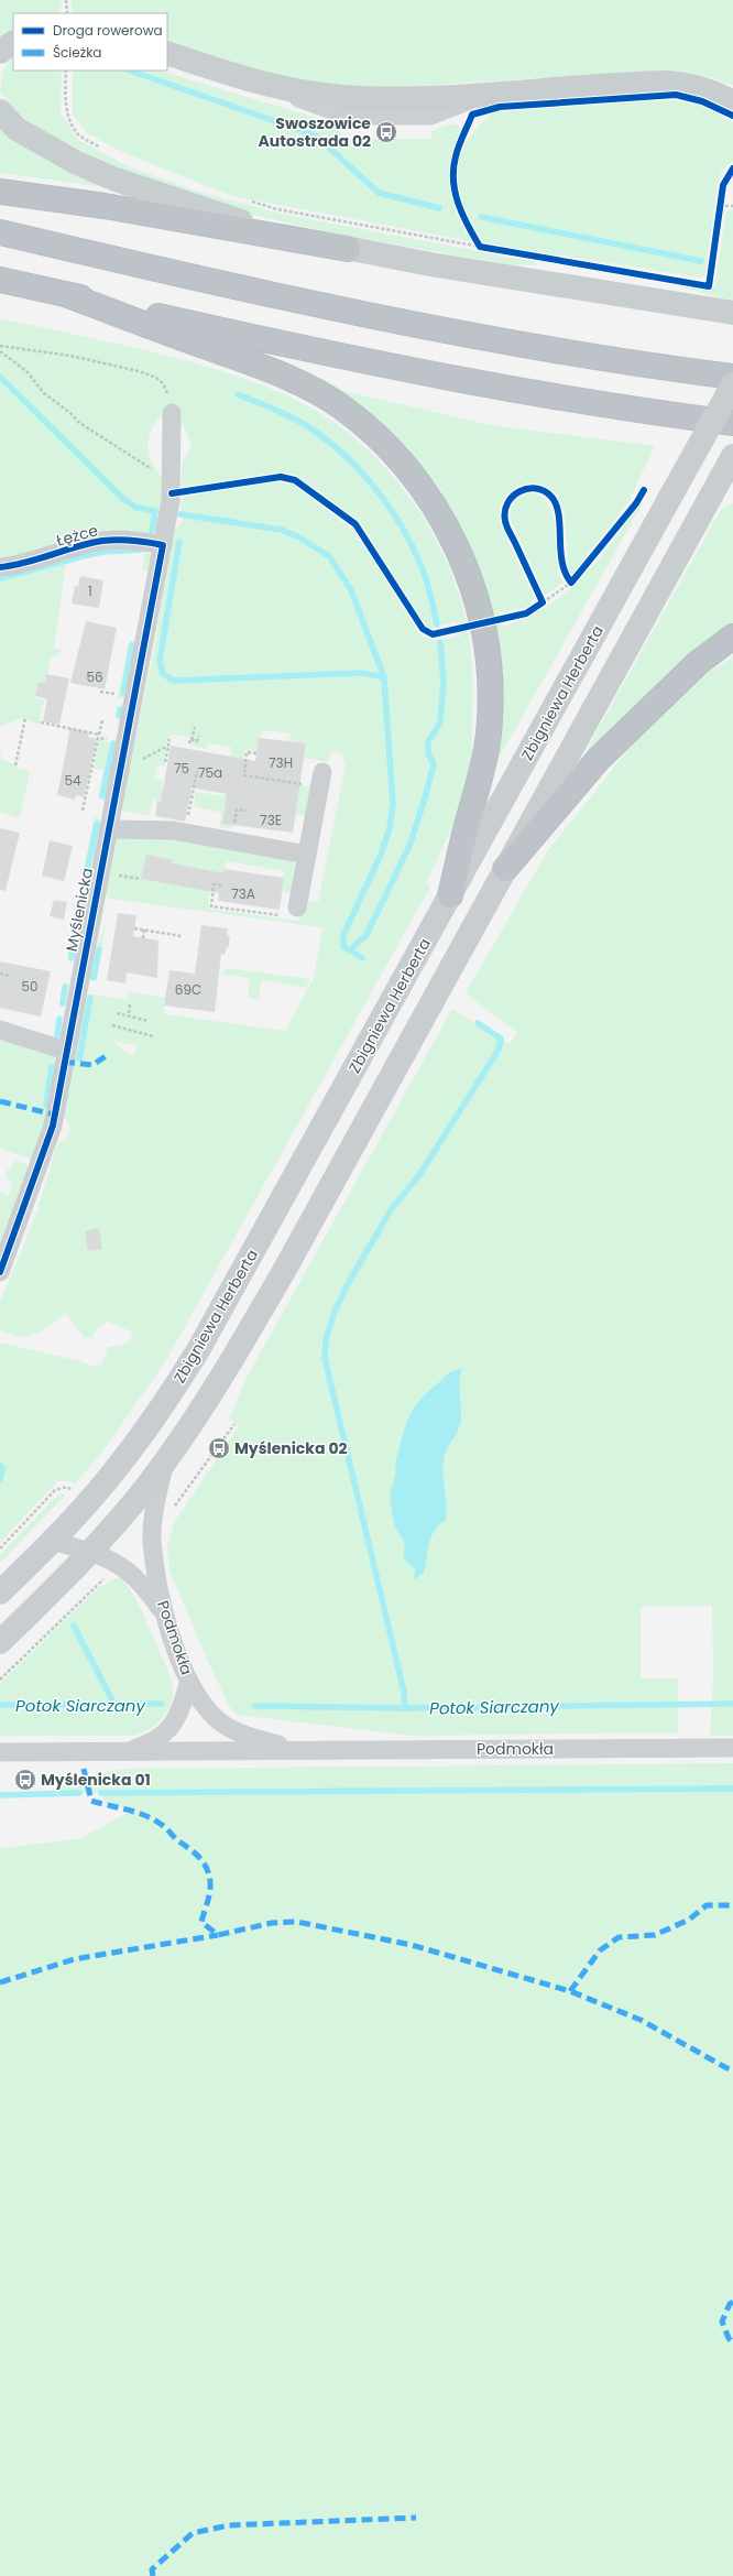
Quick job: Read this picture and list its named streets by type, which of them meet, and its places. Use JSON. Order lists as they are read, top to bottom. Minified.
{"streets":{"main road":["Zbigniewa Herberta"],"street":["Łężce","Myślenicka","Podmokła"]},"crossings":[["Łężce","Myślenicka"]],"water":["Potok Siarczany"],"places":{"bus stop":["Swoszowice Autostrada 02","Myślenicka 02","Myślenicka 01"]},"house_numbers":["1","56","73H","75","75a","54","73E","73A","50","69C"],"legend":["Droga rowerowa","Ścieżka"]}
